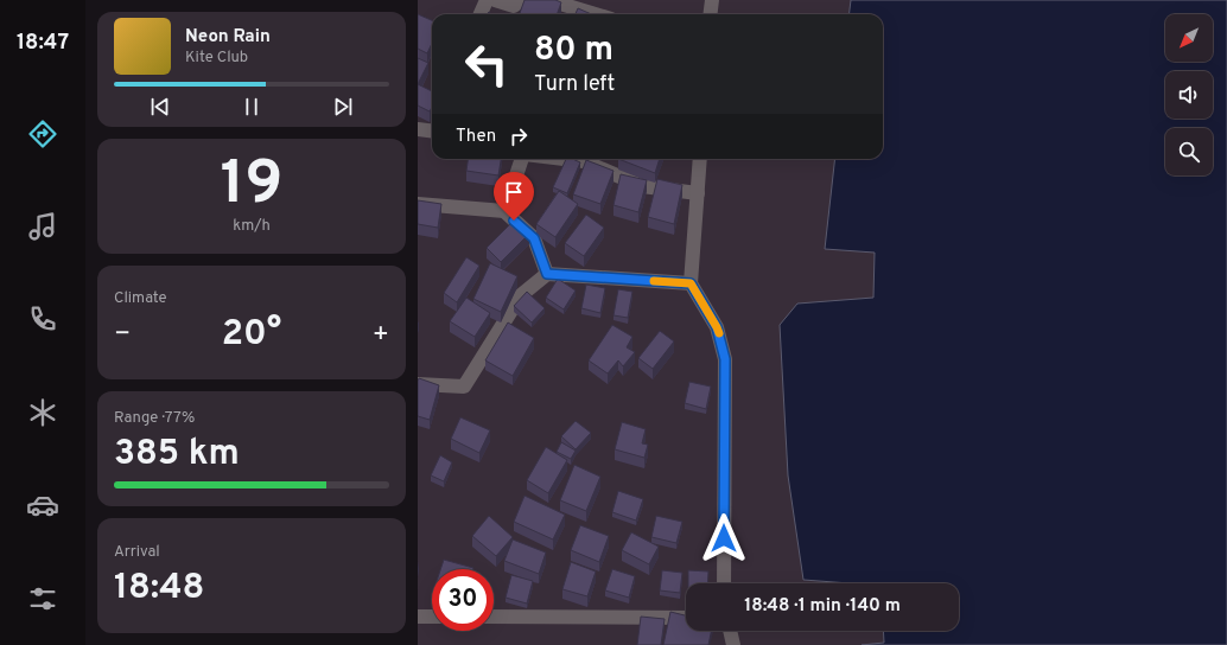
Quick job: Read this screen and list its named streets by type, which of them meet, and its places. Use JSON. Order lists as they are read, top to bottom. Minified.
{"north":"bottom left","page":{"tabs":"18:47","turn":["80 m","Turn left"],"song":["Neon Rain","Kite Club"],"then":"Then","tile":[["19","km/h"],"Climate",["Range · 77%","385 km"],["Arrival","18:48"]],"heat":["−","20°","+"],"limit":"30","trip":"18:48 · 1 min · 140 m"}}
